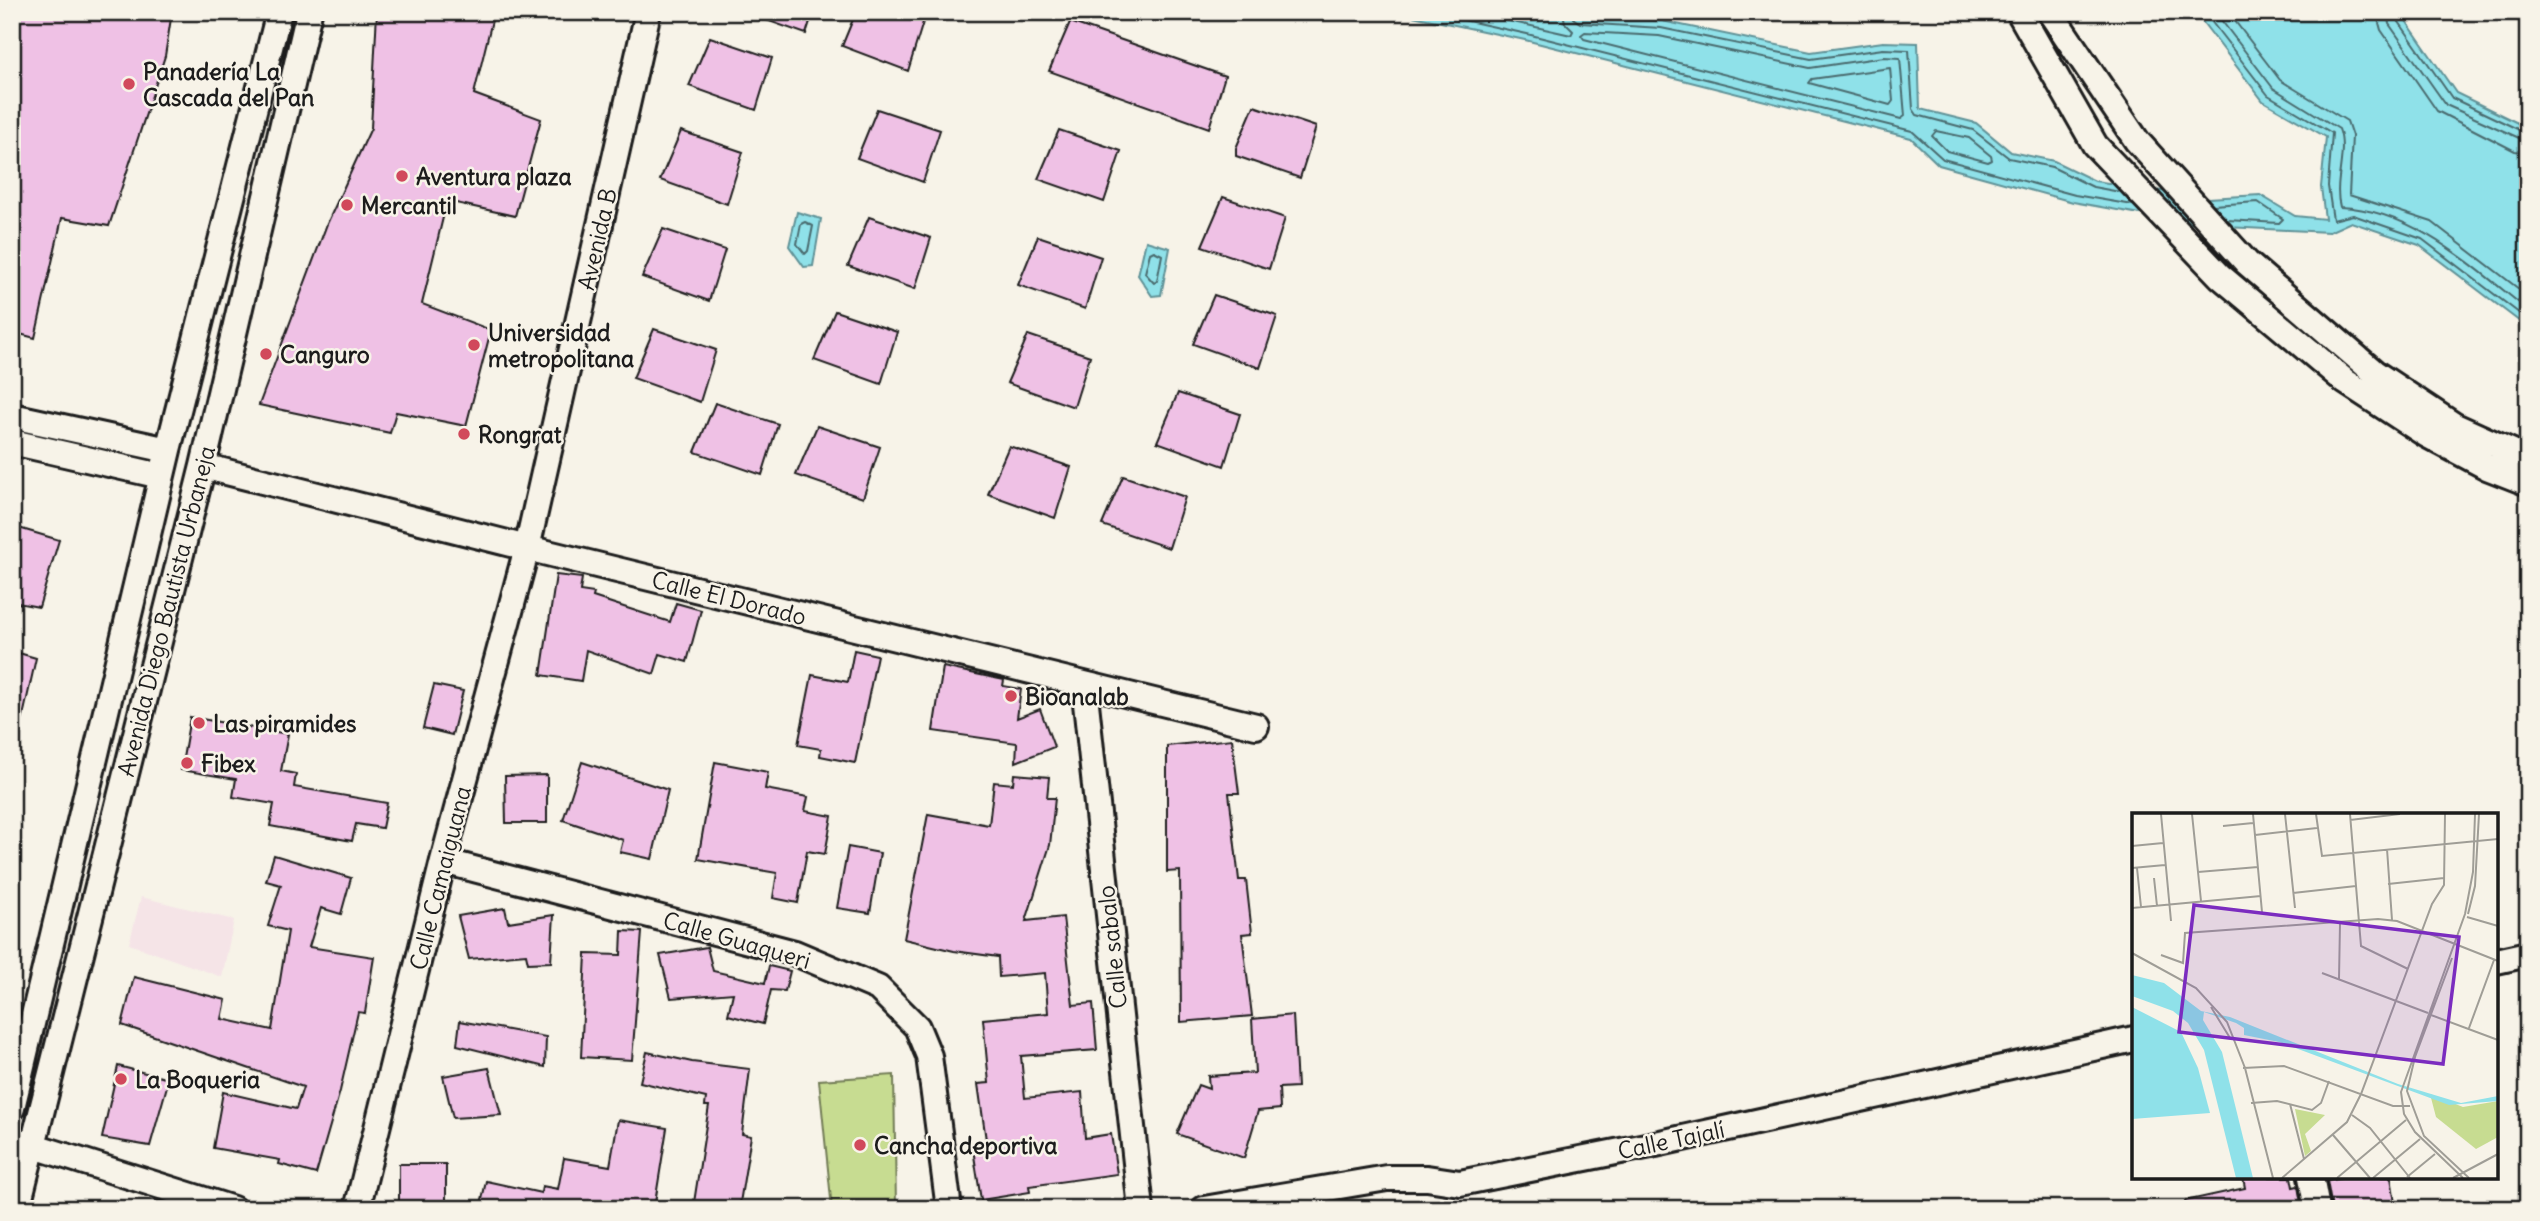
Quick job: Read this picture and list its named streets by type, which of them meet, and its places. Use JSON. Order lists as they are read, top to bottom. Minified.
{"streets":{"street":["Avenida B","Calle El Dorado","Avenida Diego Bautista Urbaneja","Calle Camaiguana","Calle Guaqueri","Calle sabalo","Calle Tajalí"]},"crossings":[["Avenida B","Calle El Dorado"],["Avenida B","Calle Camaiguana"],["Calle El Dorado","Avenida Diego Bautista Urbaneja"],["Calle El Dorado","Calle Camaiguana"],["Calle El Dorado","Calle sabalo"],["Calle Camaiguana","Calle Guaqueri"]],"places":["Panadería La Cascada del Pan","Aventura plaza","Mercantil","Universidad metropolitana","Canguro","Rongrat","Bioanalab","Las piramides","Fibex","La Boqueria","Cancha deportiva"]}
